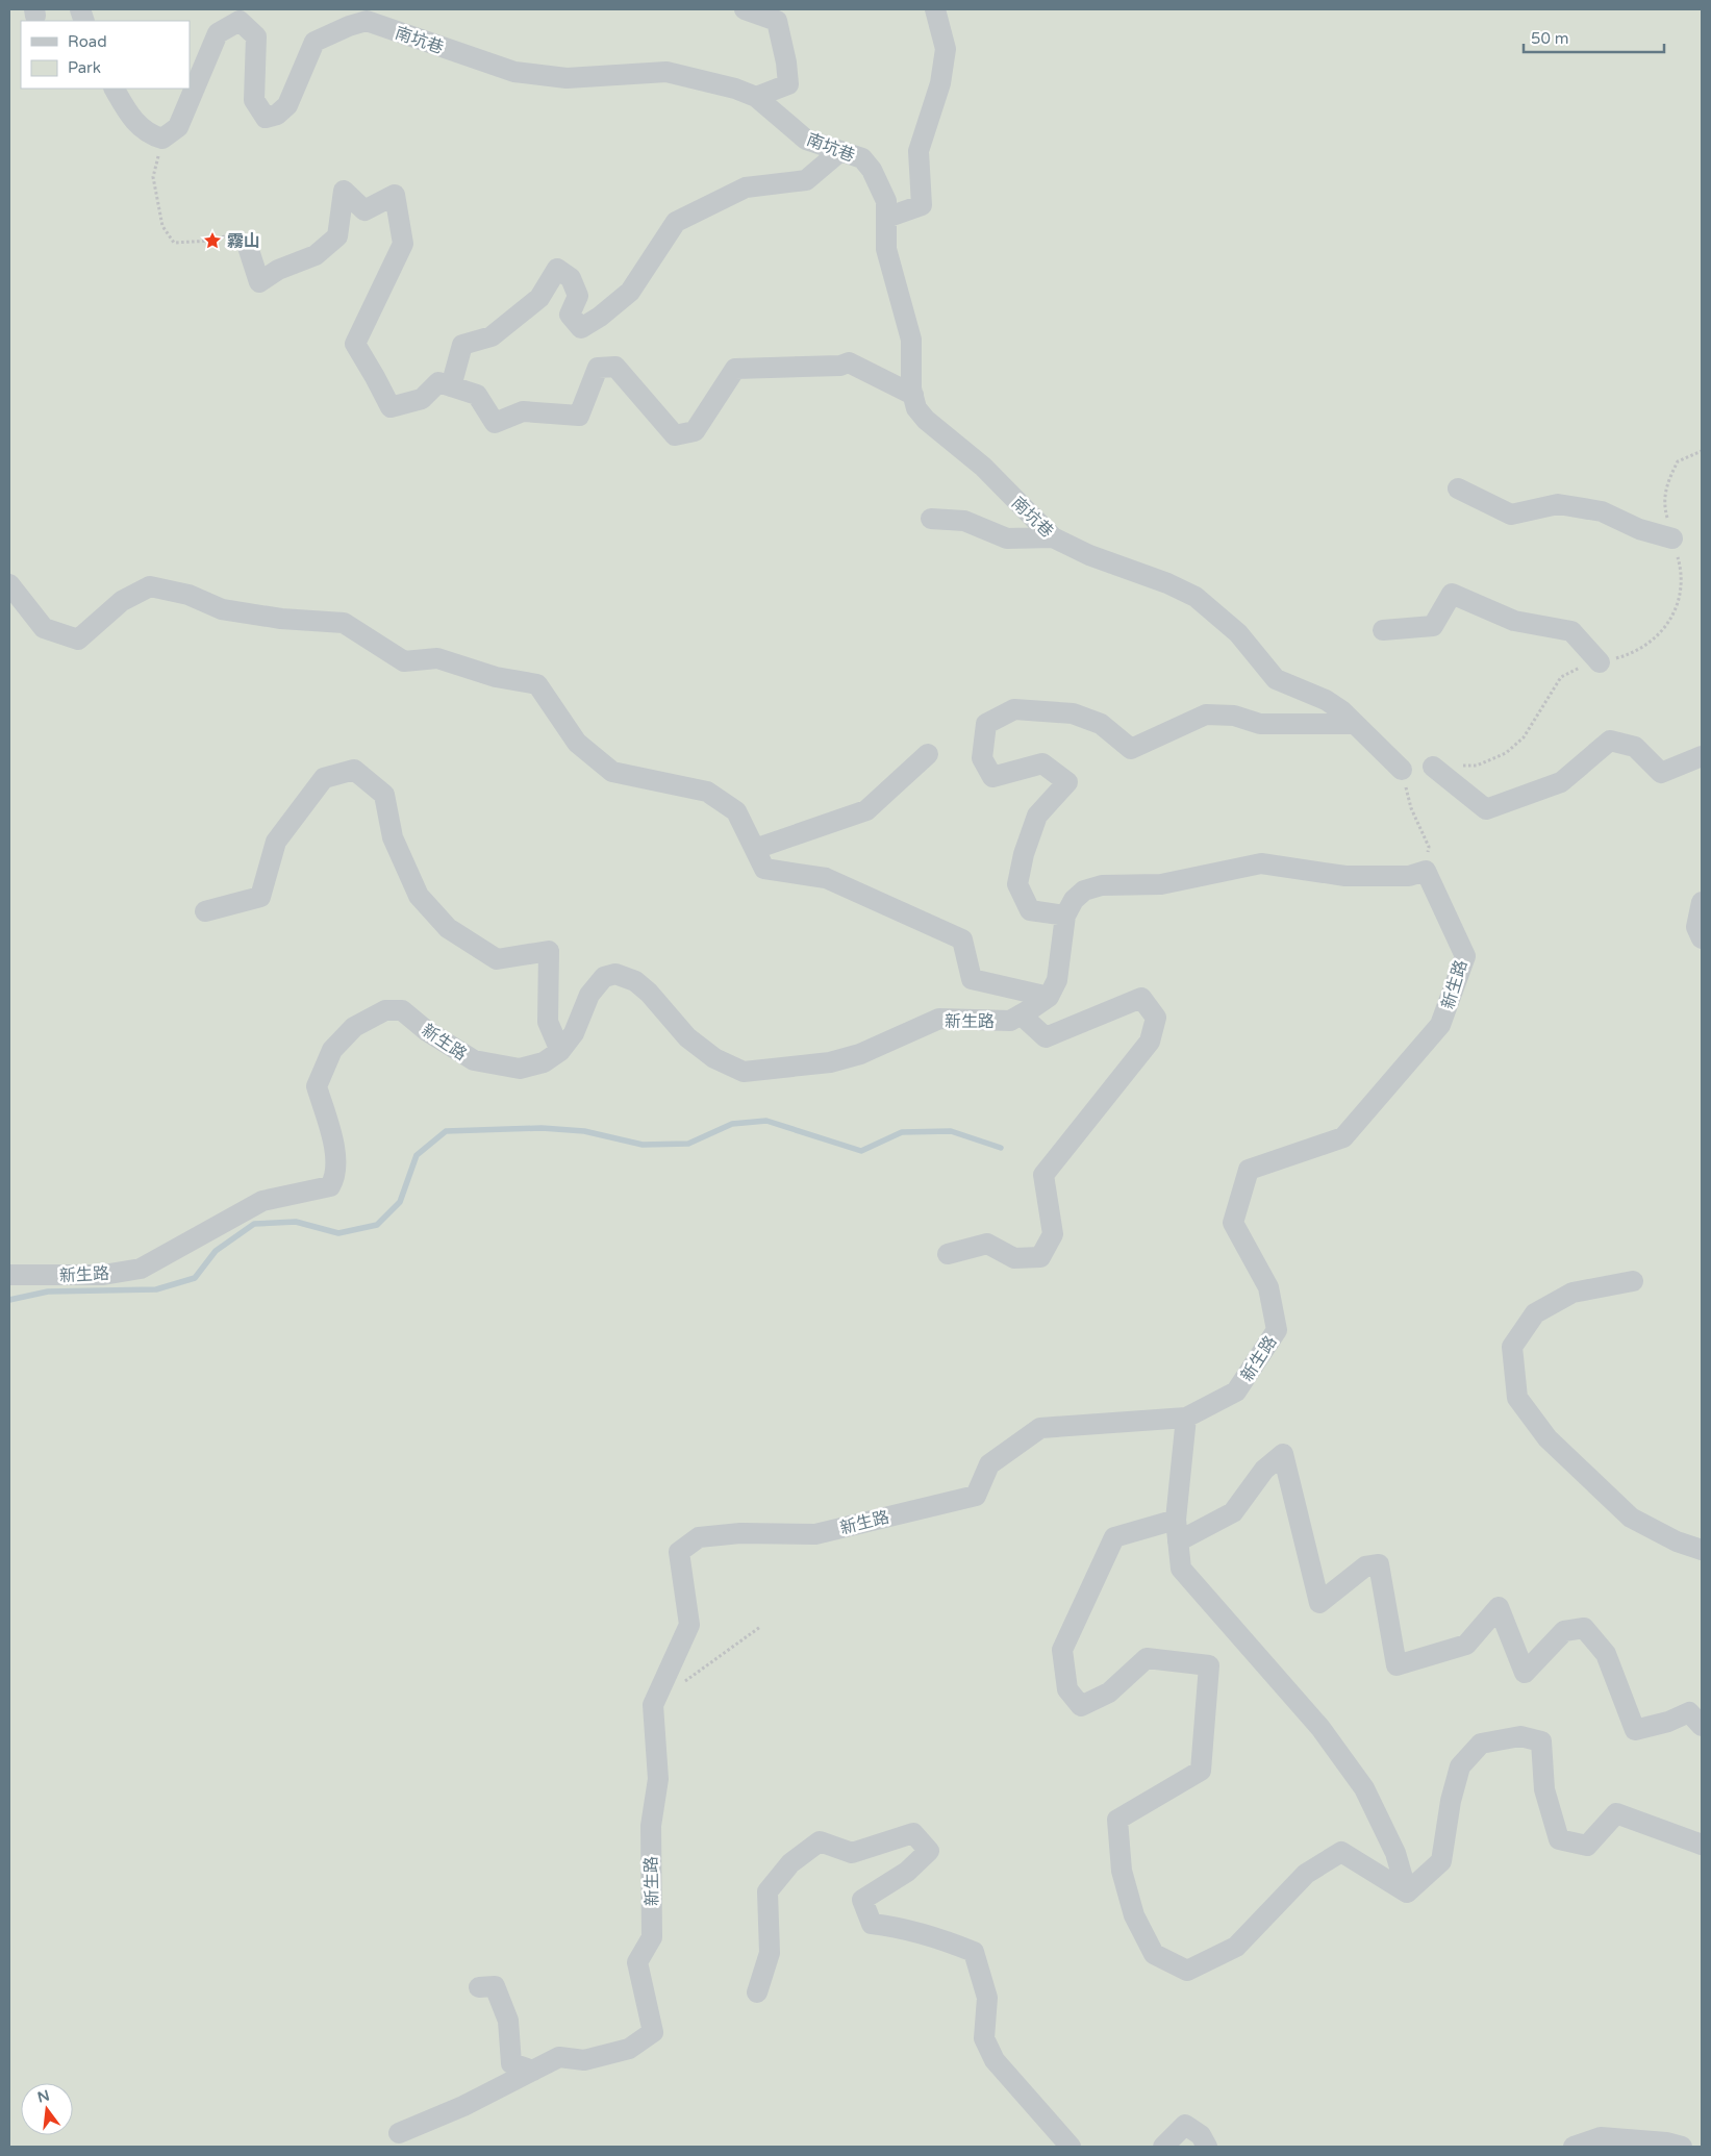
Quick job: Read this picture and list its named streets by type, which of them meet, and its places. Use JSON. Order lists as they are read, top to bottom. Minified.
{"streets":{"street":["南坑巷","新生路"]},"places":{"place":["霧山"]},"legend":["Road","Park"],"scale_bar":"50 m","north":"top"}
